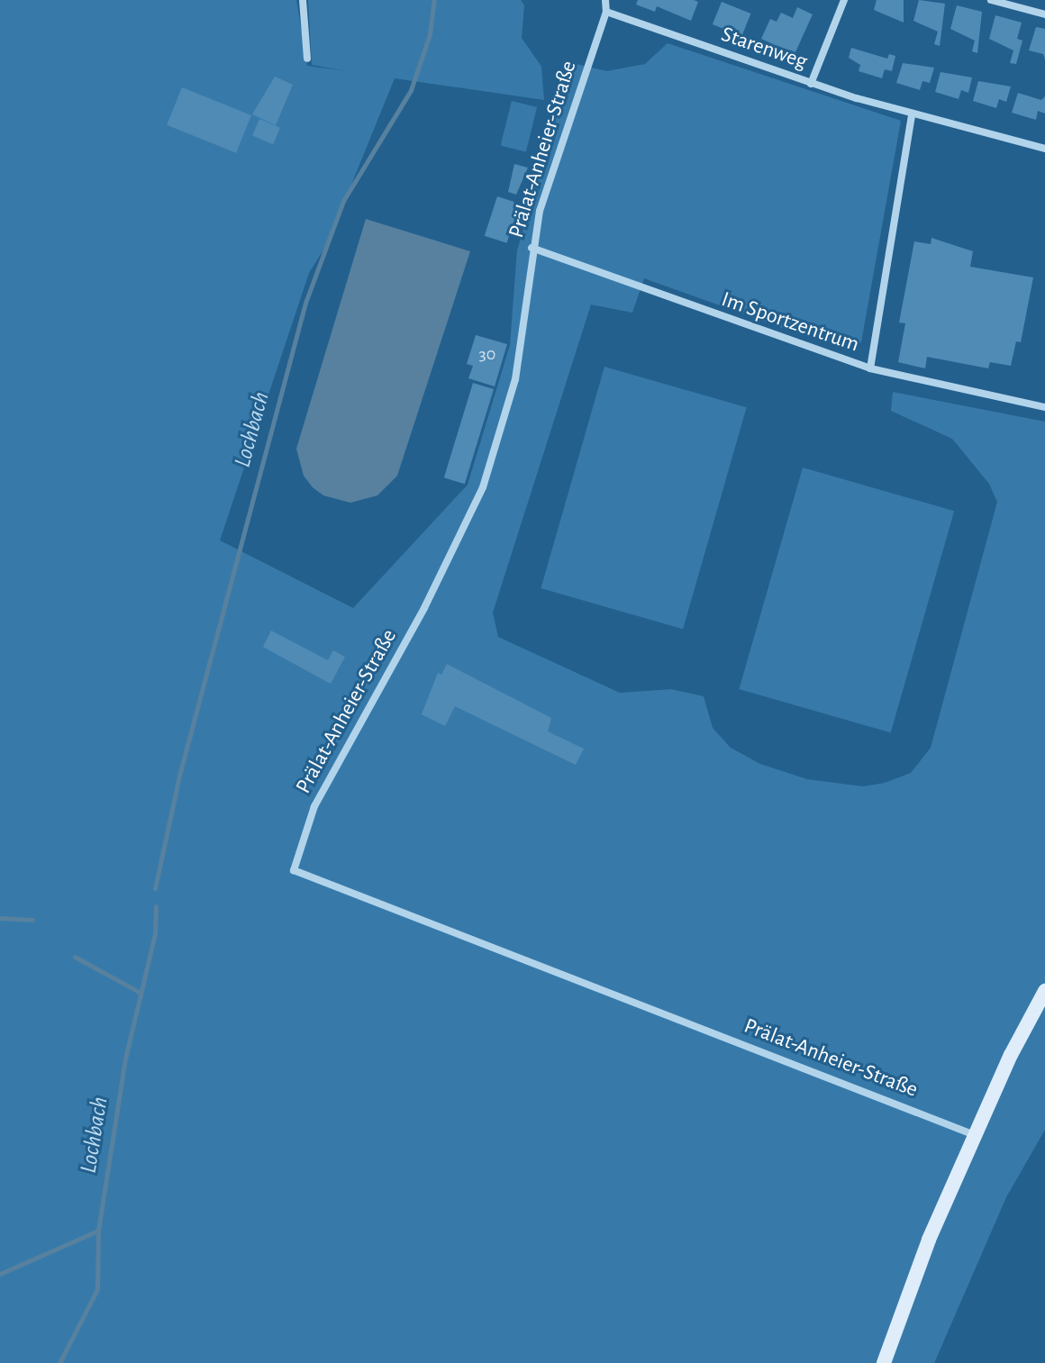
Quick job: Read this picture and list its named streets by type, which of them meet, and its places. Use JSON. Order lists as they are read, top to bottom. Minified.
{"streets":{"street":["Starenweg","Prälat-Anheier-Straße","Im Sportzentrum"]},"crossings":[["Starenweg","Prälat-Anheier-Straße"],["Prälat-Anheier-Straße","Im Sportzentrum"]],"water":["Lochbach"],"house_numbers":["30"]}
